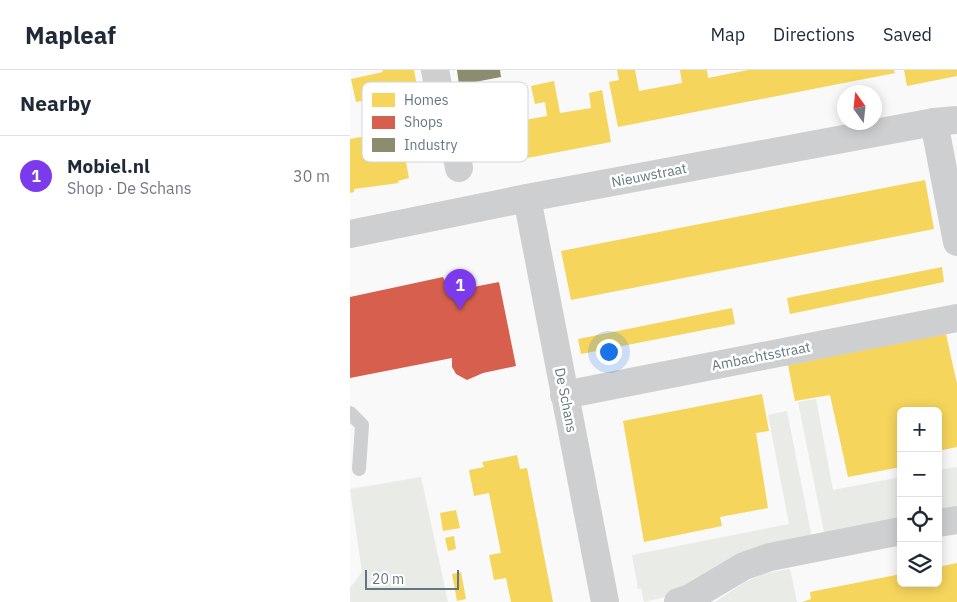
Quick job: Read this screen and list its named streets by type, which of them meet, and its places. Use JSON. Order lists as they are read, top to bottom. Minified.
{"streets":{"street":["Nieuwstraat","Ambachtsstraat","De Schans"]},"crossings":[["Nieuwstraat","De Schans"],["Ambachtsstraat","De Schans"]],"legend":["Homes","Shops","Industry"],"scale_bar":"20 m","north":"top","page":{"header":"Mapleaf","nav":["Map","Directions","Saved"],"heading":"Nearby","list":[{"mark":"1","name":"Mobiel.nl","note":"Shop · De Schans","value":"30 m"}],"pins":"1","map_buttons":["+","−"],"scale":"20 m"}}
